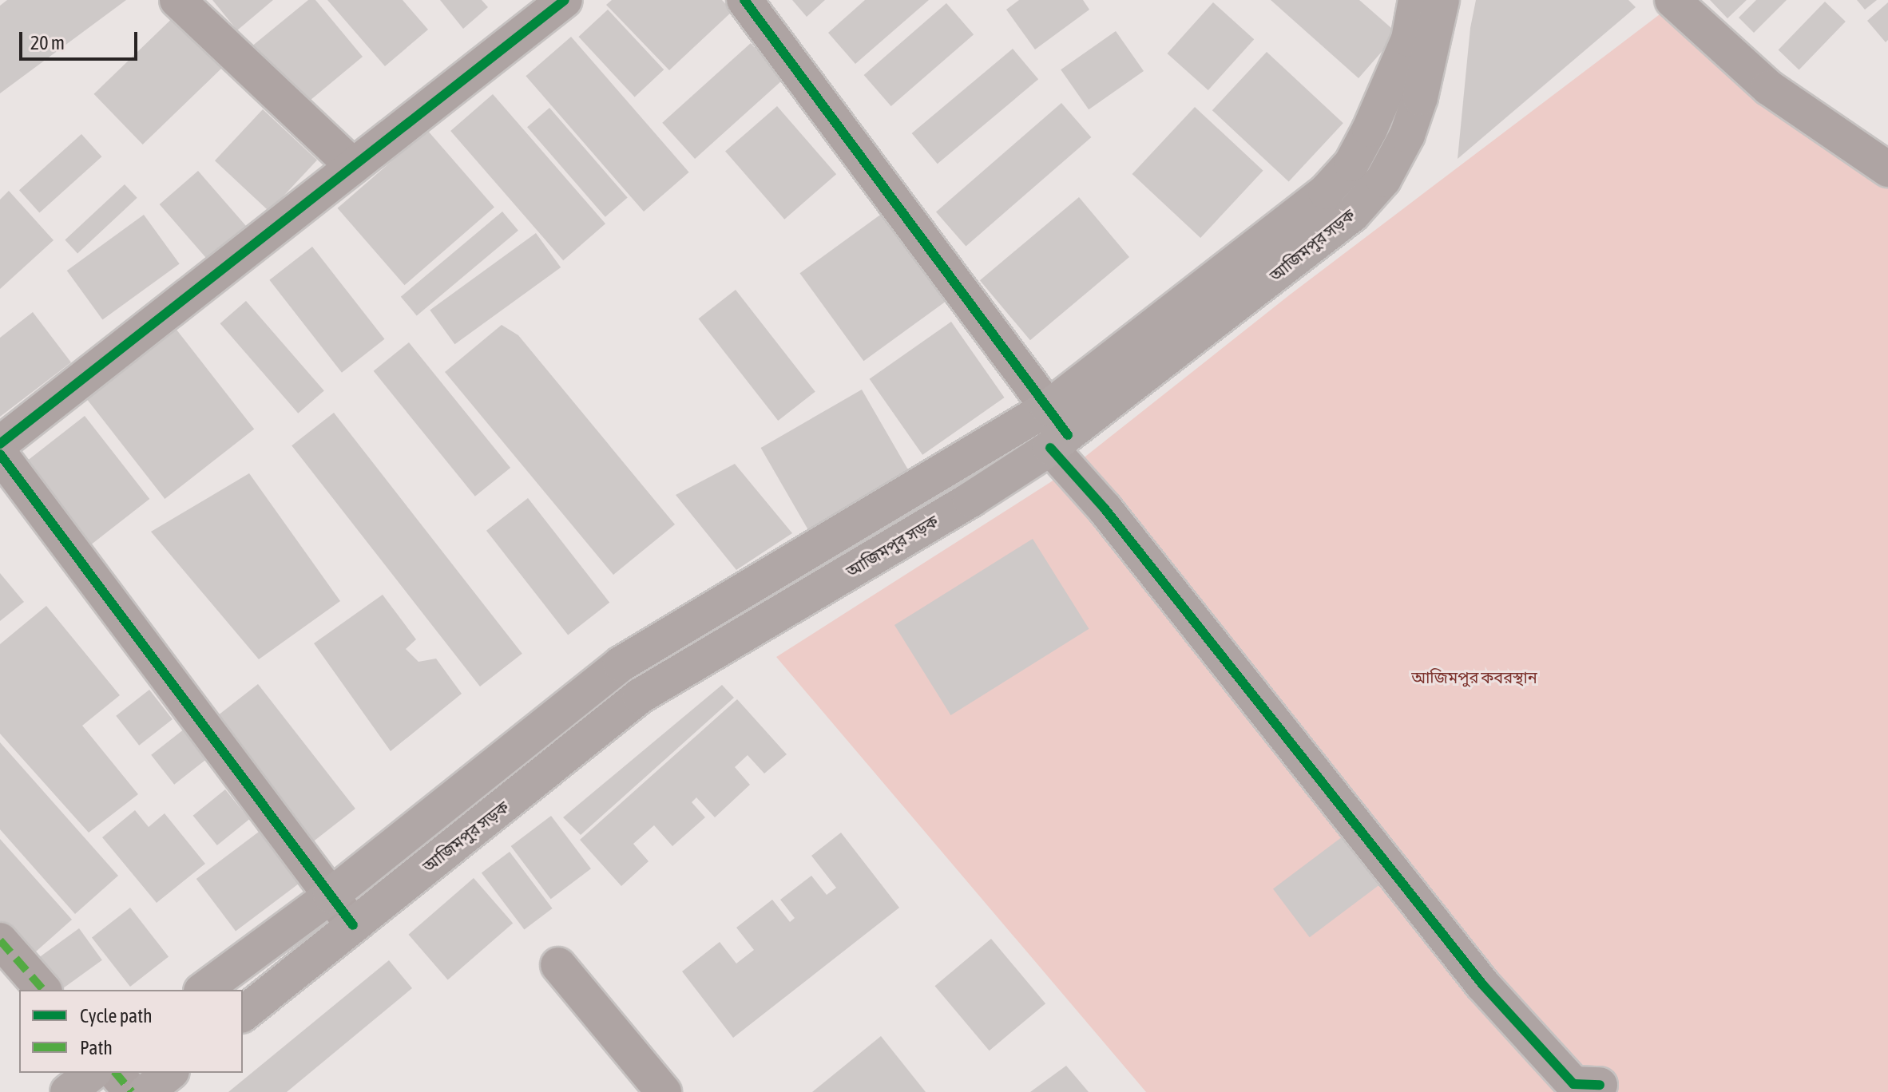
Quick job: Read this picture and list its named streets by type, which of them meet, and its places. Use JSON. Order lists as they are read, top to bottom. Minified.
{"streets":{"main road":["আজিমপুর সড়ক"]},"parks":["আজিমপুর কবরস্থান"],"legend":["Cycle path","Path"],"scale_bar":"20 m"}
